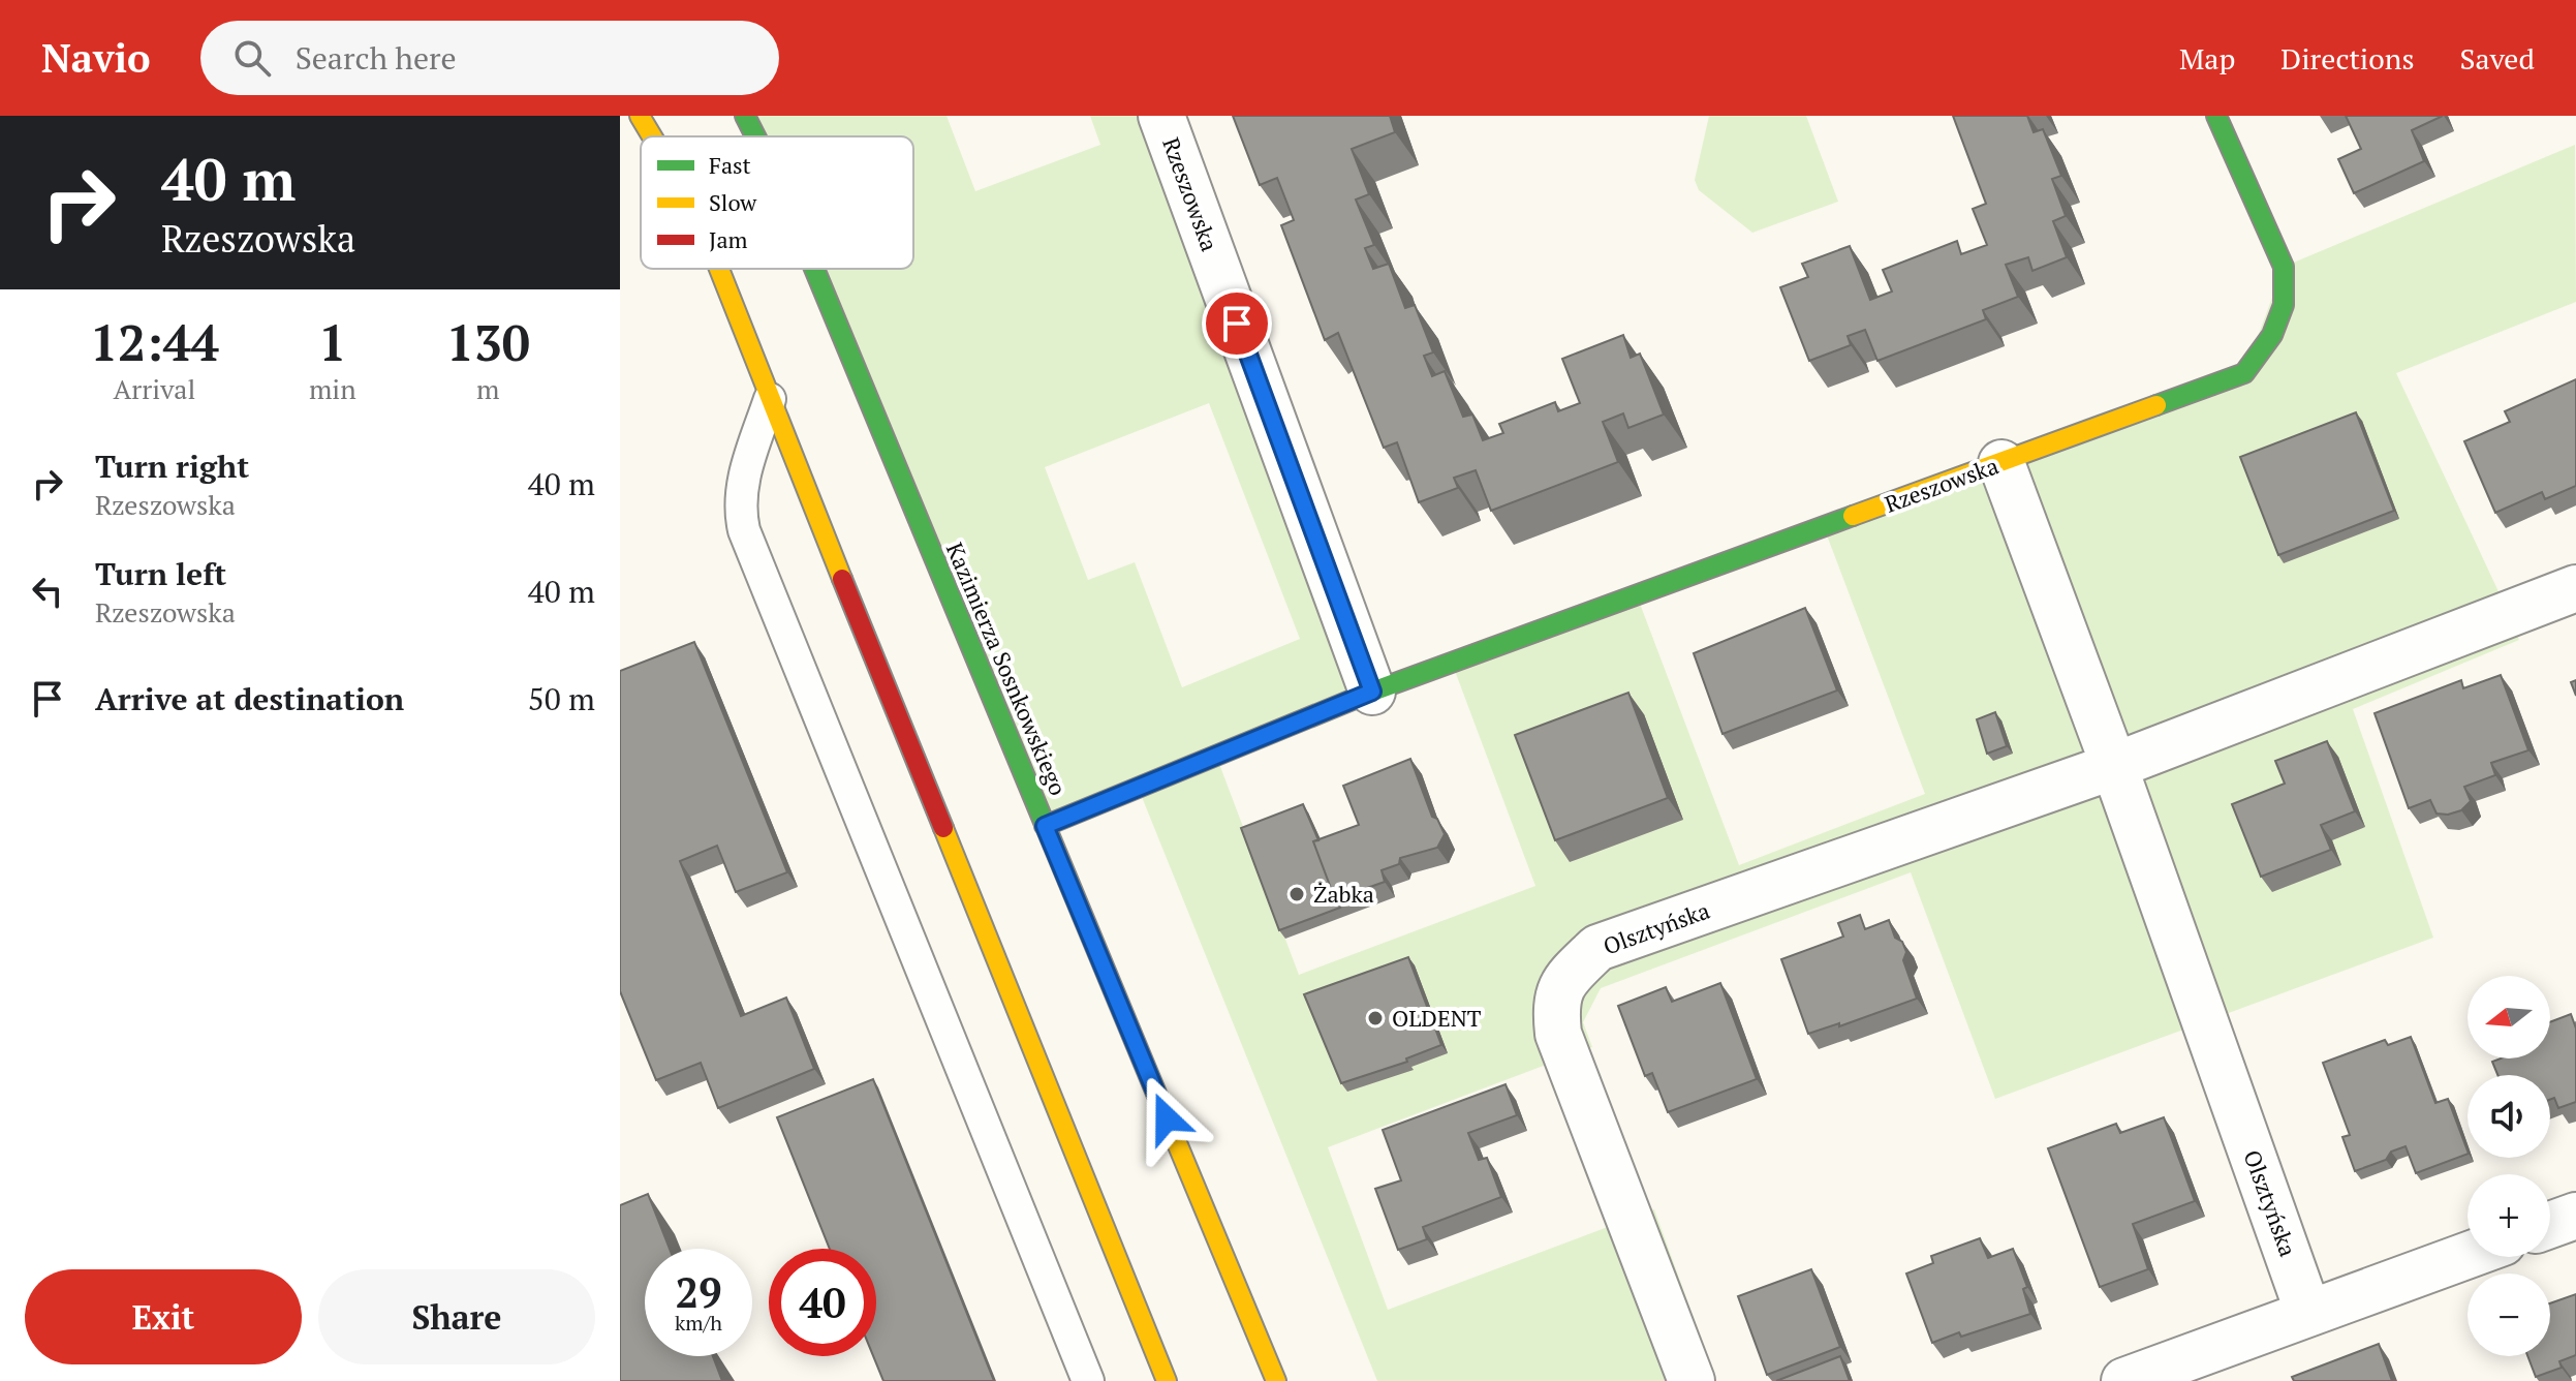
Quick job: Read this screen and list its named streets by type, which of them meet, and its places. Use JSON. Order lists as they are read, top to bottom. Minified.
{"streets":{"street":["Rzeszowska","Kazimierza Sosnkowskiego","Olsztyńska"]},"crossings":[["Rzeszowska","Kazimierza Sosnkowskiego"],["Rzeszowska","Olsztyńska"]],"places":["Żabka","OLDENT"],"legend":["Fast","Slow","Jam"],"north":"left","page":{"header":"Navio","search":"Search here","nav":["Map","Directions","Saved"],"turn":["40 m","Rzeszowska"],"eta":["12:44","Arrival","1","min","130","m"],"list":[{"name":"Turn right","note":"Rzeszowska","value":"40 m"},{"name":"Turn left","note":"Rzeszowska","value":"40 m"},{"name":"Arrive at destination","value":"50 m"}],"map_buttons":["+","−"],"speed":"29 km/h","limit":"40","buttons":["Exit","Share"]}}
